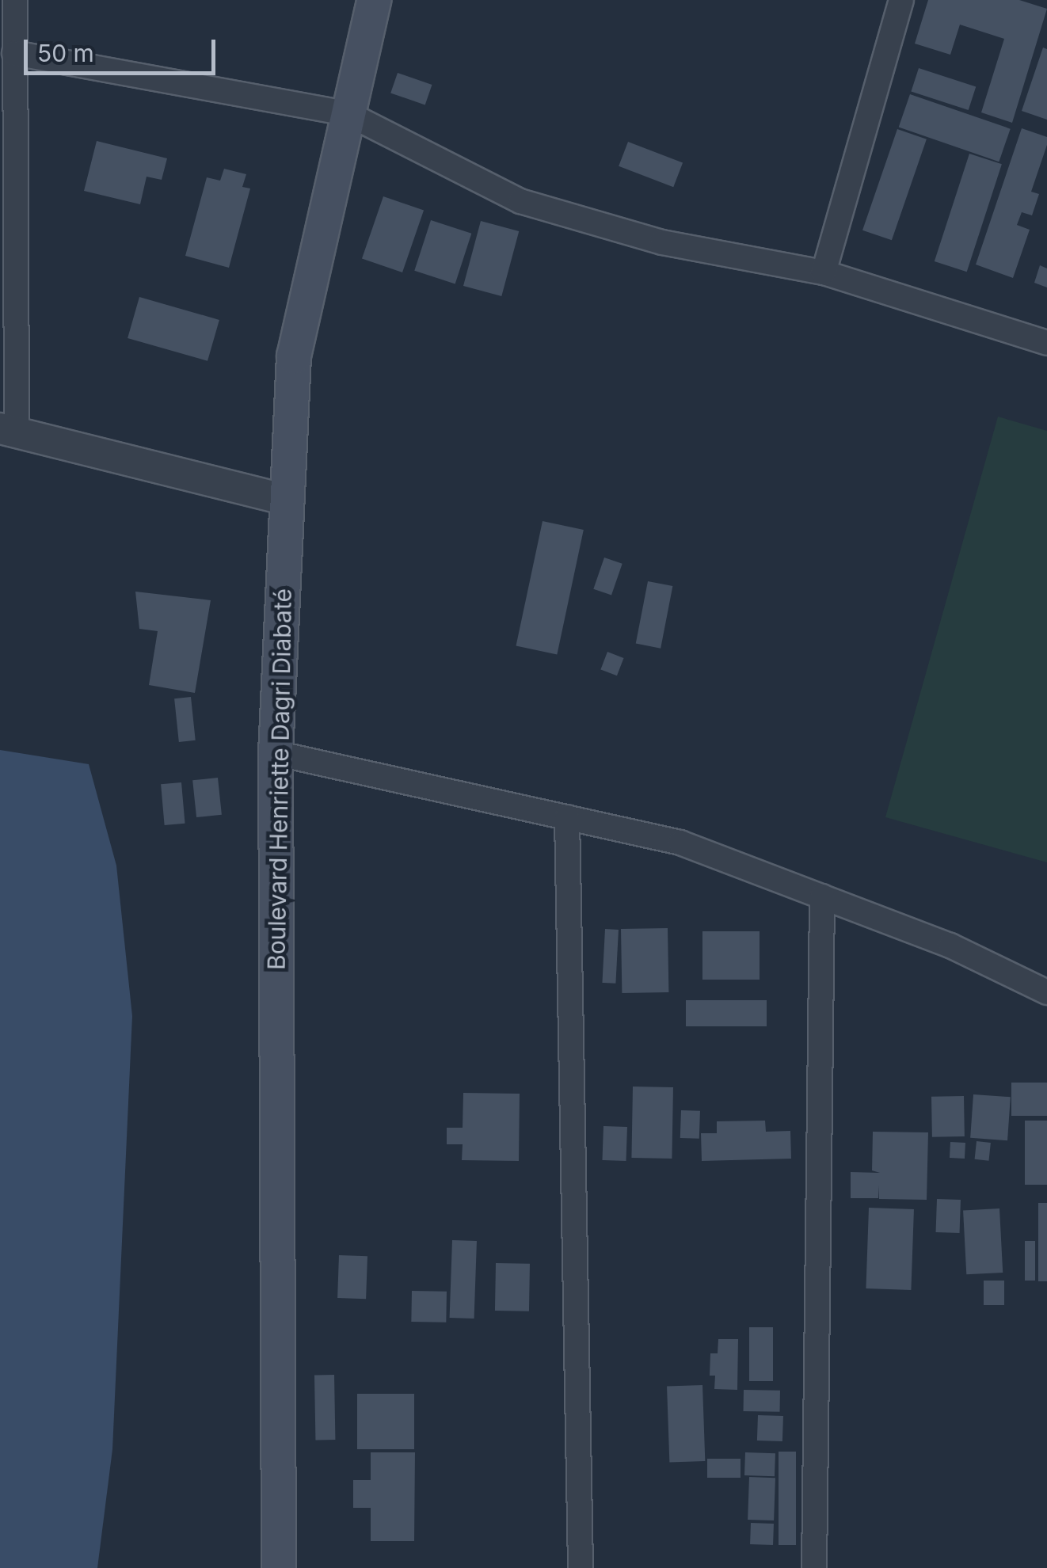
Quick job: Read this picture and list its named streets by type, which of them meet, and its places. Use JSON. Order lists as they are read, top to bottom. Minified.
{"streets":{"main road":["Boulevard Henriette Dagri Diabaté"]},"scale_bar":"50 m"}
